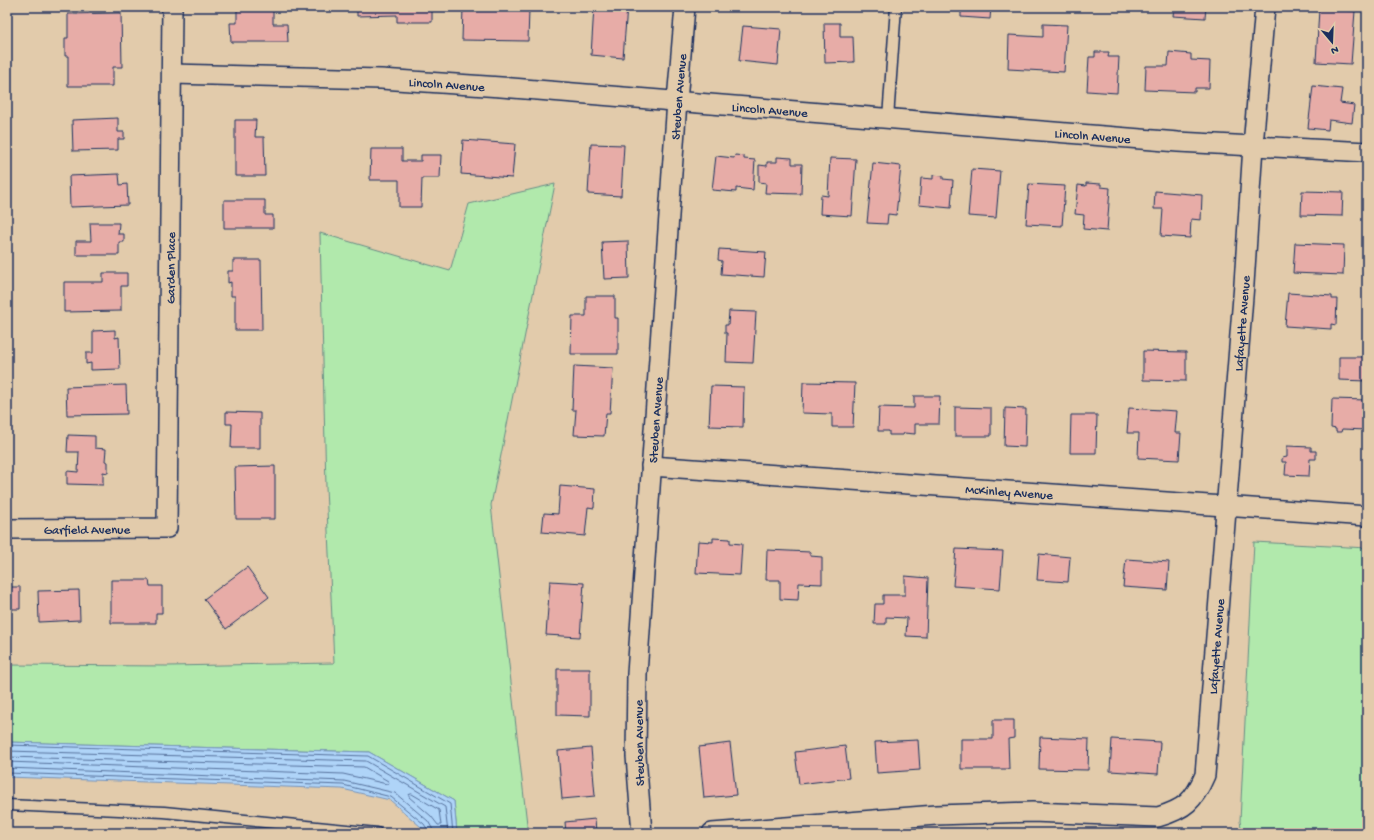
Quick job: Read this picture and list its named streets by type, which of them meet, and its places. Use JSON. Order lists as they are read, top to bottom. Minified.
{"streets":{"street":["Lincoln Avenue","Steuben Avenue","Garden Place","Lafayette Avenue","McKinley Avenue","Garfield Avenue"]},"crossings":[["Lincoln Avenue","Steuben Avenue"],["Lincoln Avenue","Garden Place"],["Lincoln Avenue","Lafayette Avenue"],["Steuben Avenue","McKinley Avenue"],["Garden Place","Garfield Avenue"],["Lafayette Avenue","McKinley Avenue"]],"north":"bottom"}
